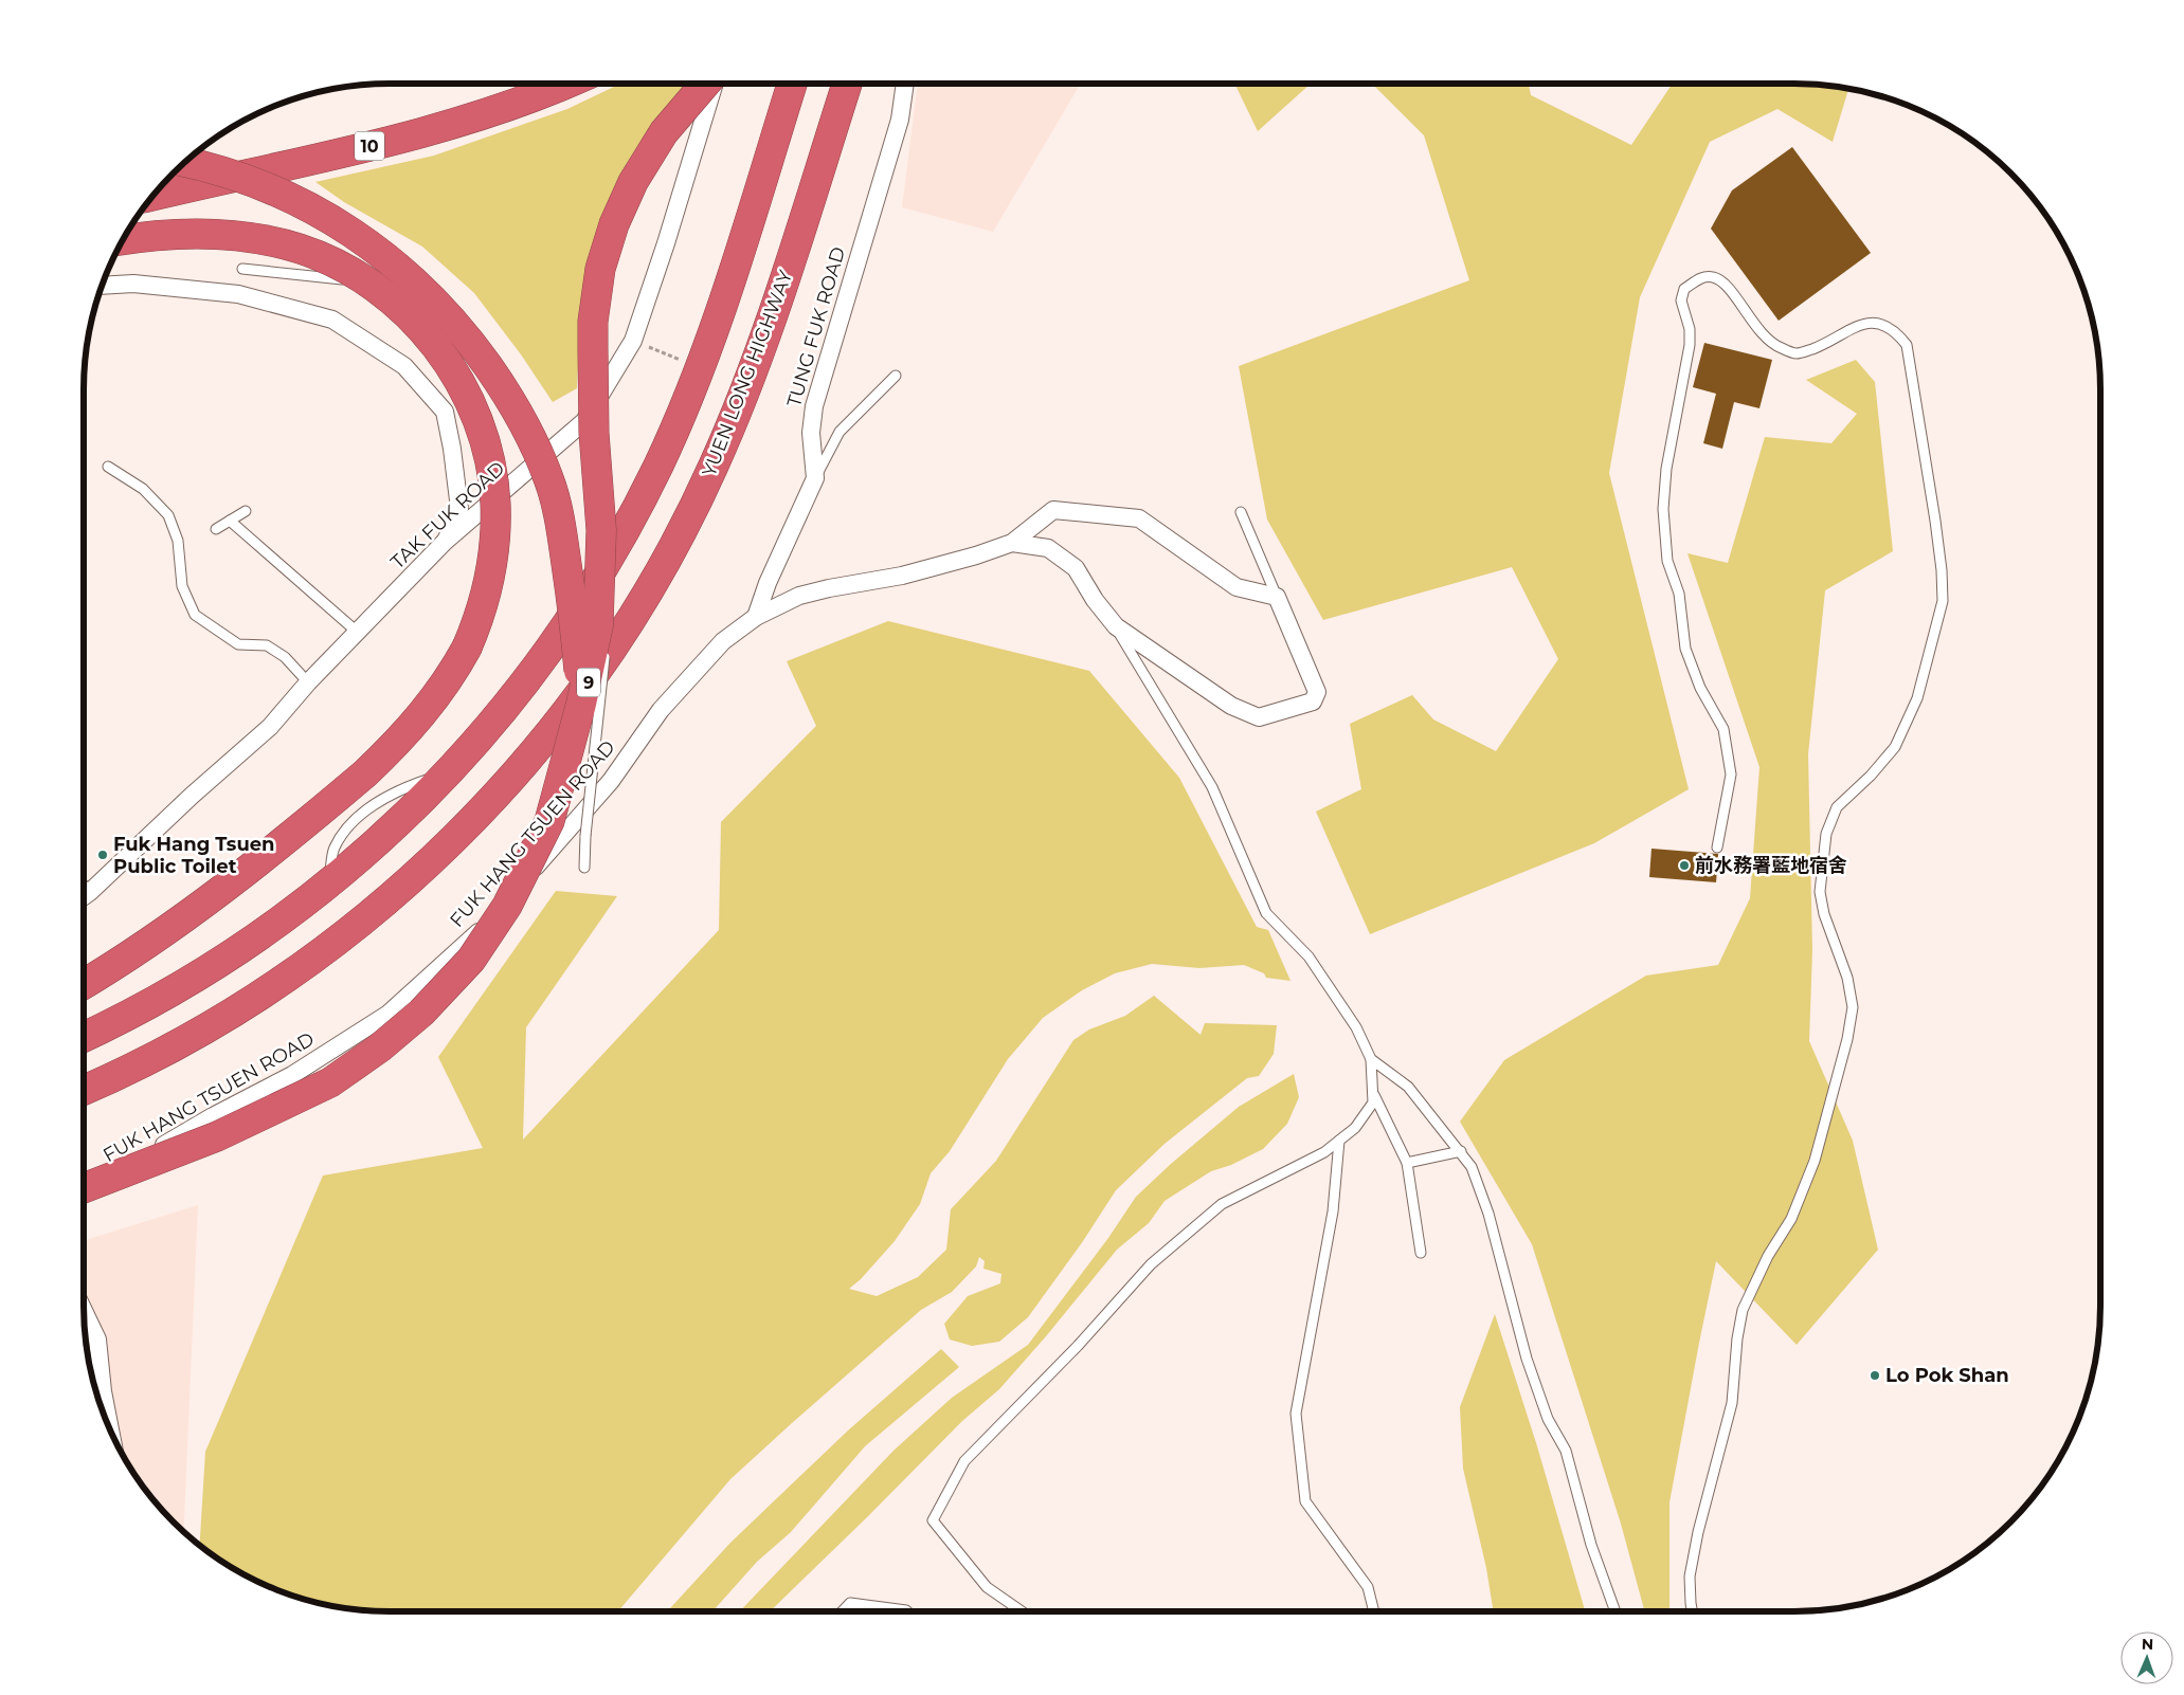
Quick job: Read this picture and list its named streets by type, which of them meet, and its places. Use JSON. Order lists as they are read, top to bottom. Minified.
{"streets":{"highway":["10","YUEN LONG HIGHWAY","9"],"street":["TUNG FUK ROAD","TAK FUK ROAD","FUK HANG TSUEN ROAD"]},"crossings":[["TUNG FUK ROAD","FUK HANG TSUEN ROAD"]],"places":["Fuk Hang Tsuen Public Toilet","前水務署藍地宿舍","Lo Pok Shan"],"north":"top"}
